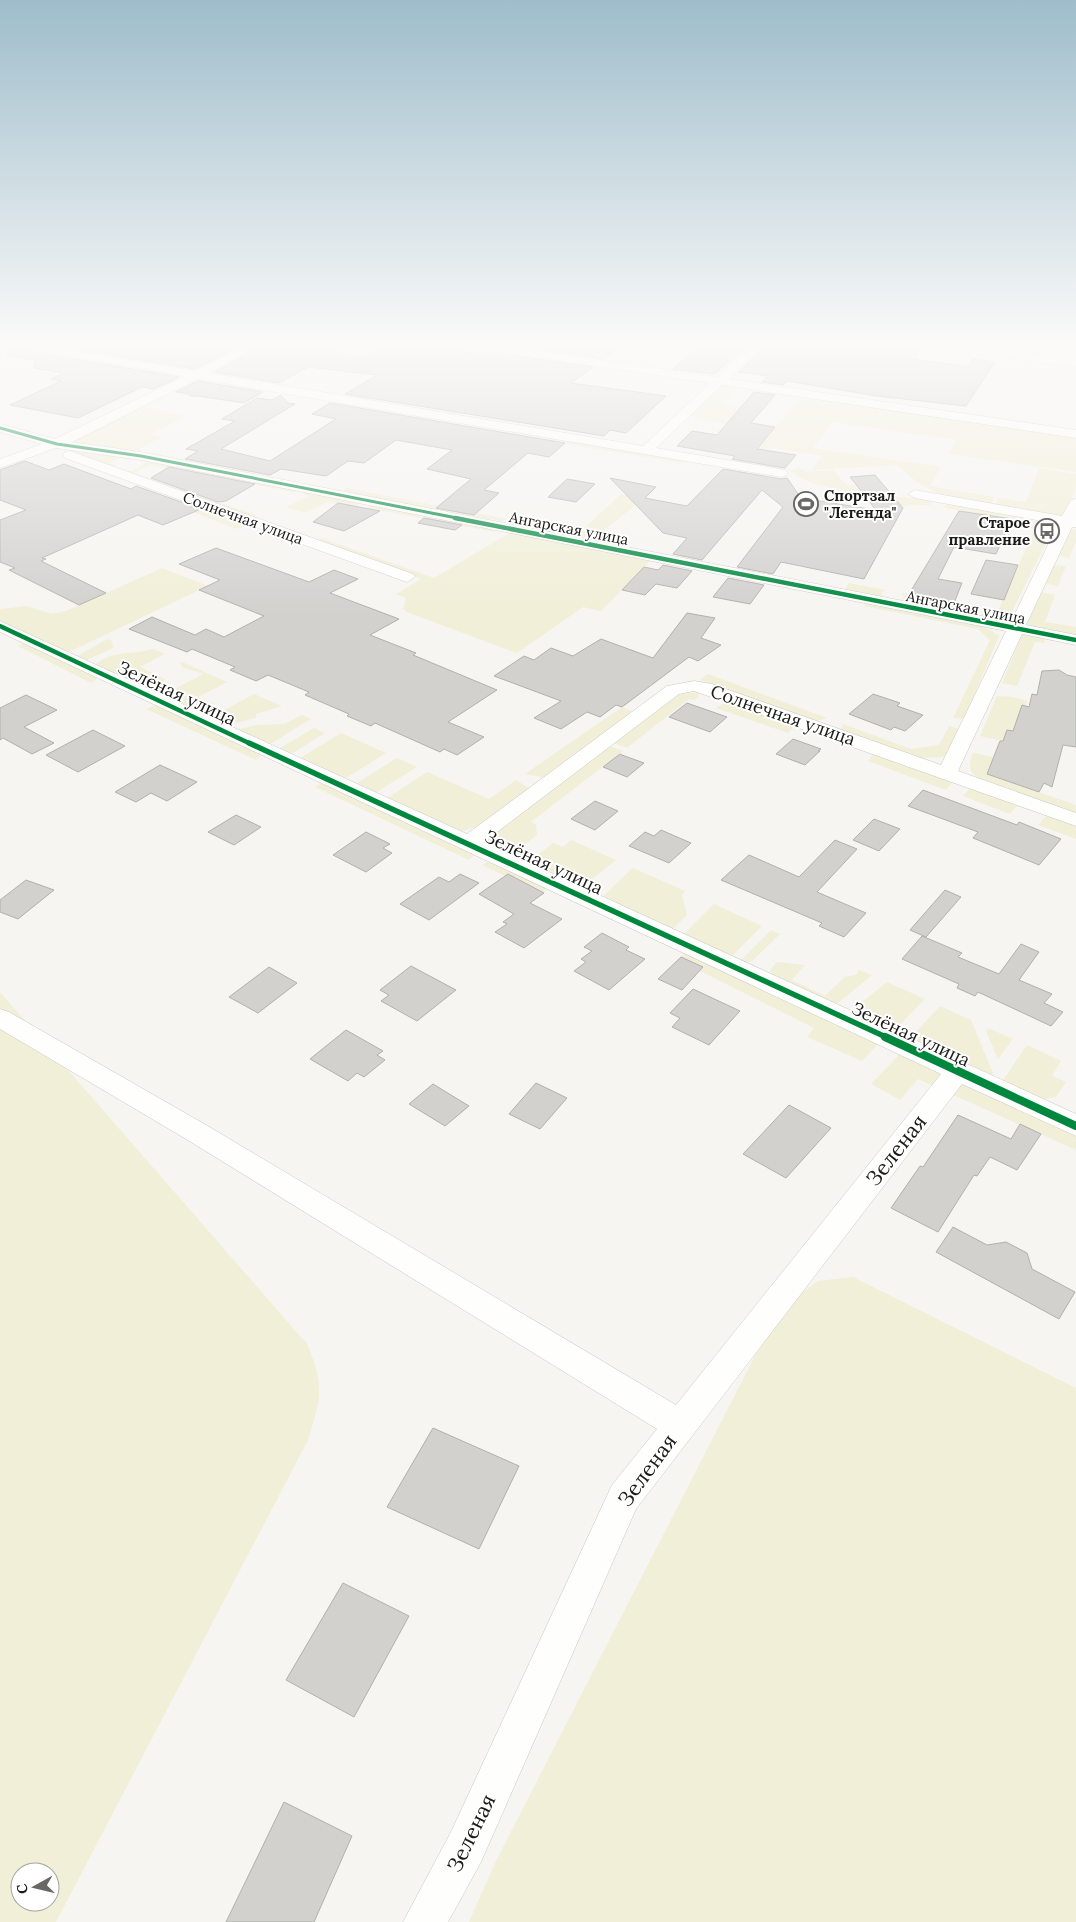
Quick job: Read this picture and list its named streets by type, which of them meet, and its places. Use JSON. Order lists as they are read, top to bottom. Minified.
{"streets":{"street":["Солнечная улица","Ангарская улица","Зелёная улица","Зеленая"]},"crossings":[["Солнечная улица","Ангарская улица"],["Солнечная улица","Зелёная улица"],["Зелёная улица","Зеленая"]],"places":{"sports":["Спортзал \"Легенда\""],"bus stop":["Старое правление"]},"north":"left"}
